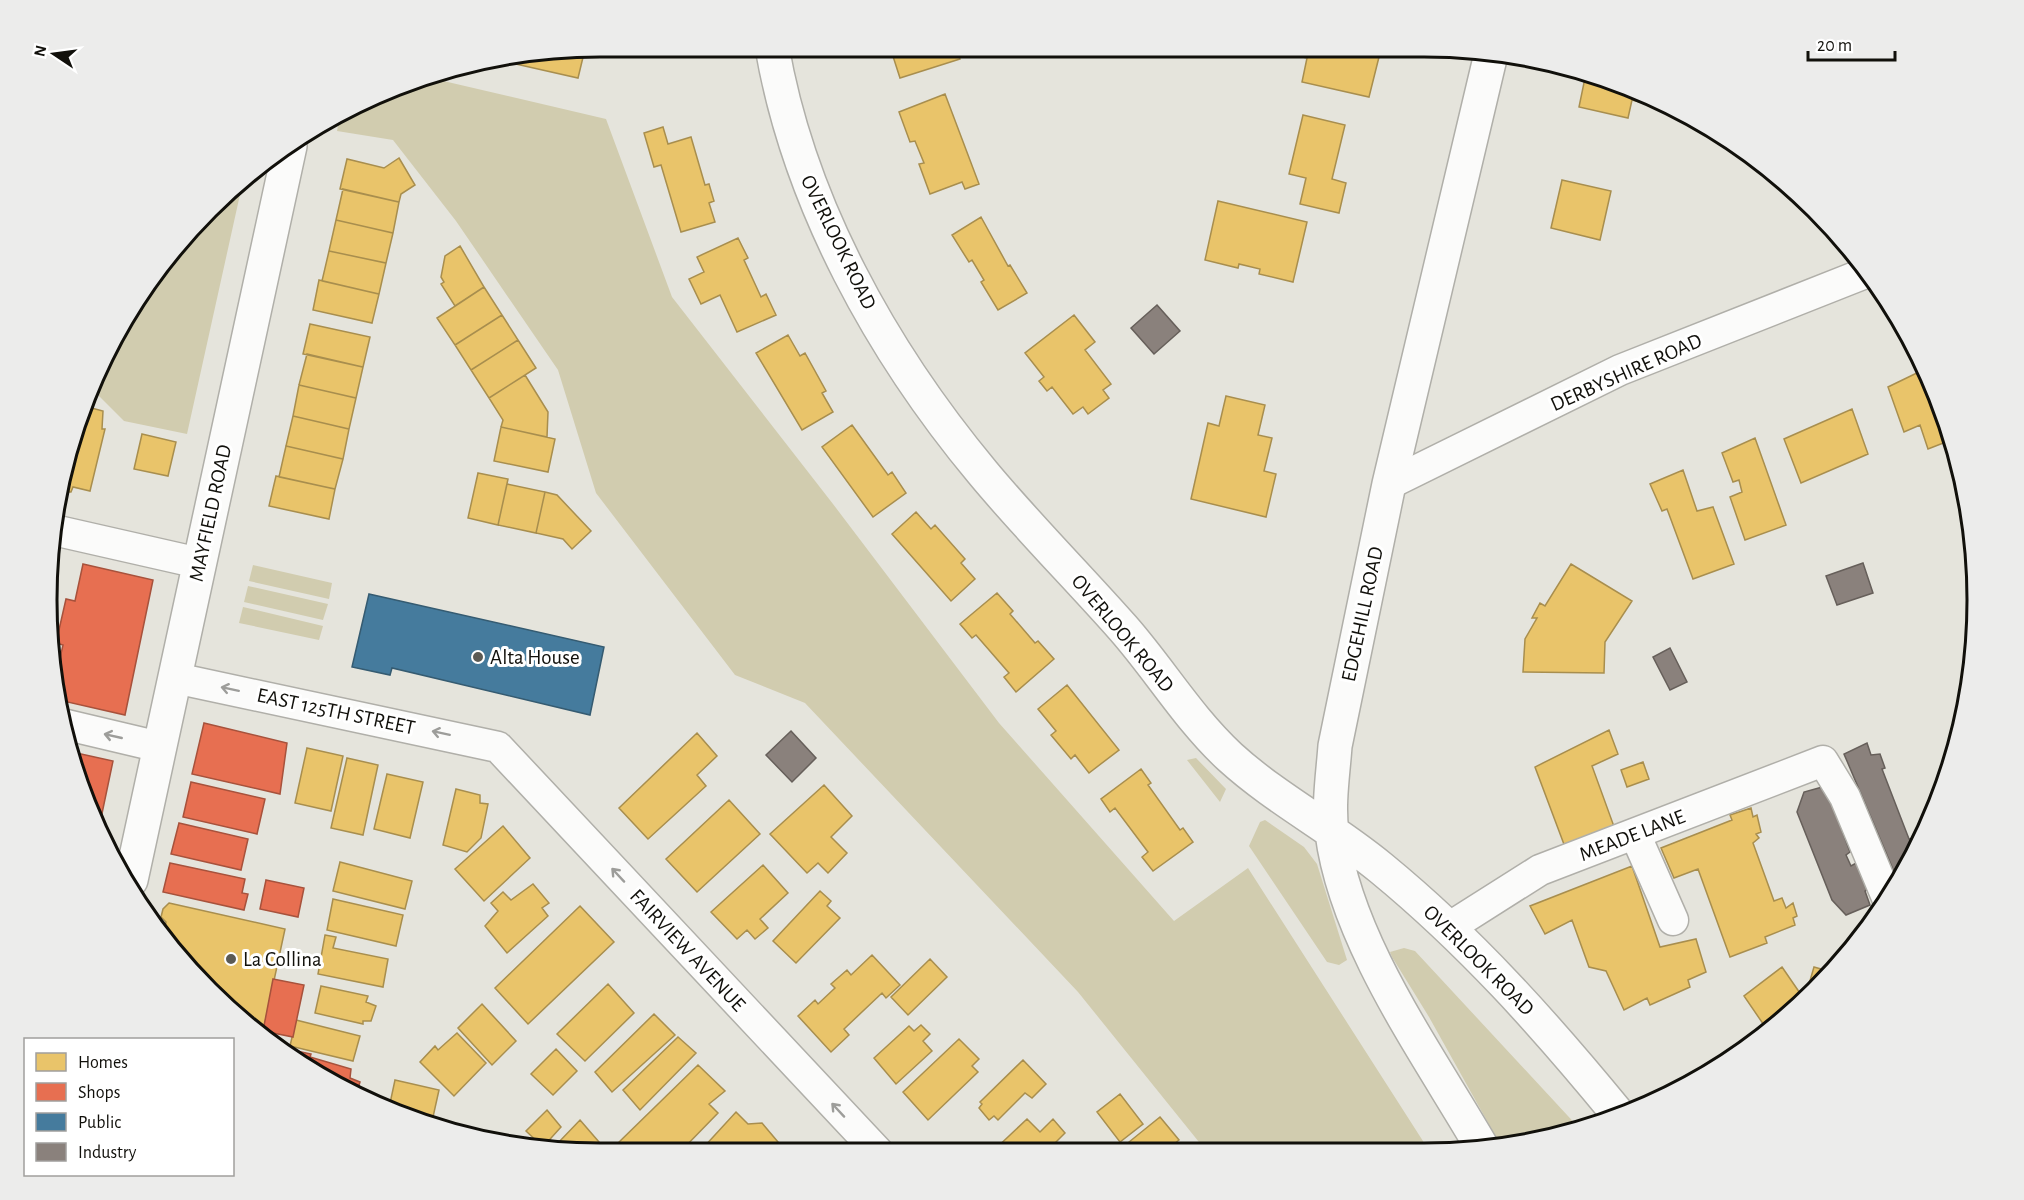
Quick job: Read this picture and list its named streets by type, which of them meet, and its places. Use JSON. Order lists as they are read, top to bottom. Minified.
{"streets":{"street":["OVERLOOK ROAD","DERBYSHIRE ROAD","MAYFIELD ROAD","EDGEHILL ROAD","EAST 125TH STREET","MEADE LANE","FAIRVIEW AVENUE"]},"crossings":[["OVERLOOK ROAD","EDGEHILL ROAD"],["OVERLOOK ROAD","MEADE LANE"],["DERBYSHIRE ROAD","EDGEHILL ROAD"],["MAYFIELD ROAD","EAST 125TH STREET"],["EAST 125TH STREET","FAIRVIEW AVENUE"]],"one_way":["EAST 125TH STREET","FAIRVIEW AVENUE"],"places":["Alta House","La Collina"],"legend":["Homes","Shops","Public","Industry"],"scale_bar":"20 m","north":"left"}
